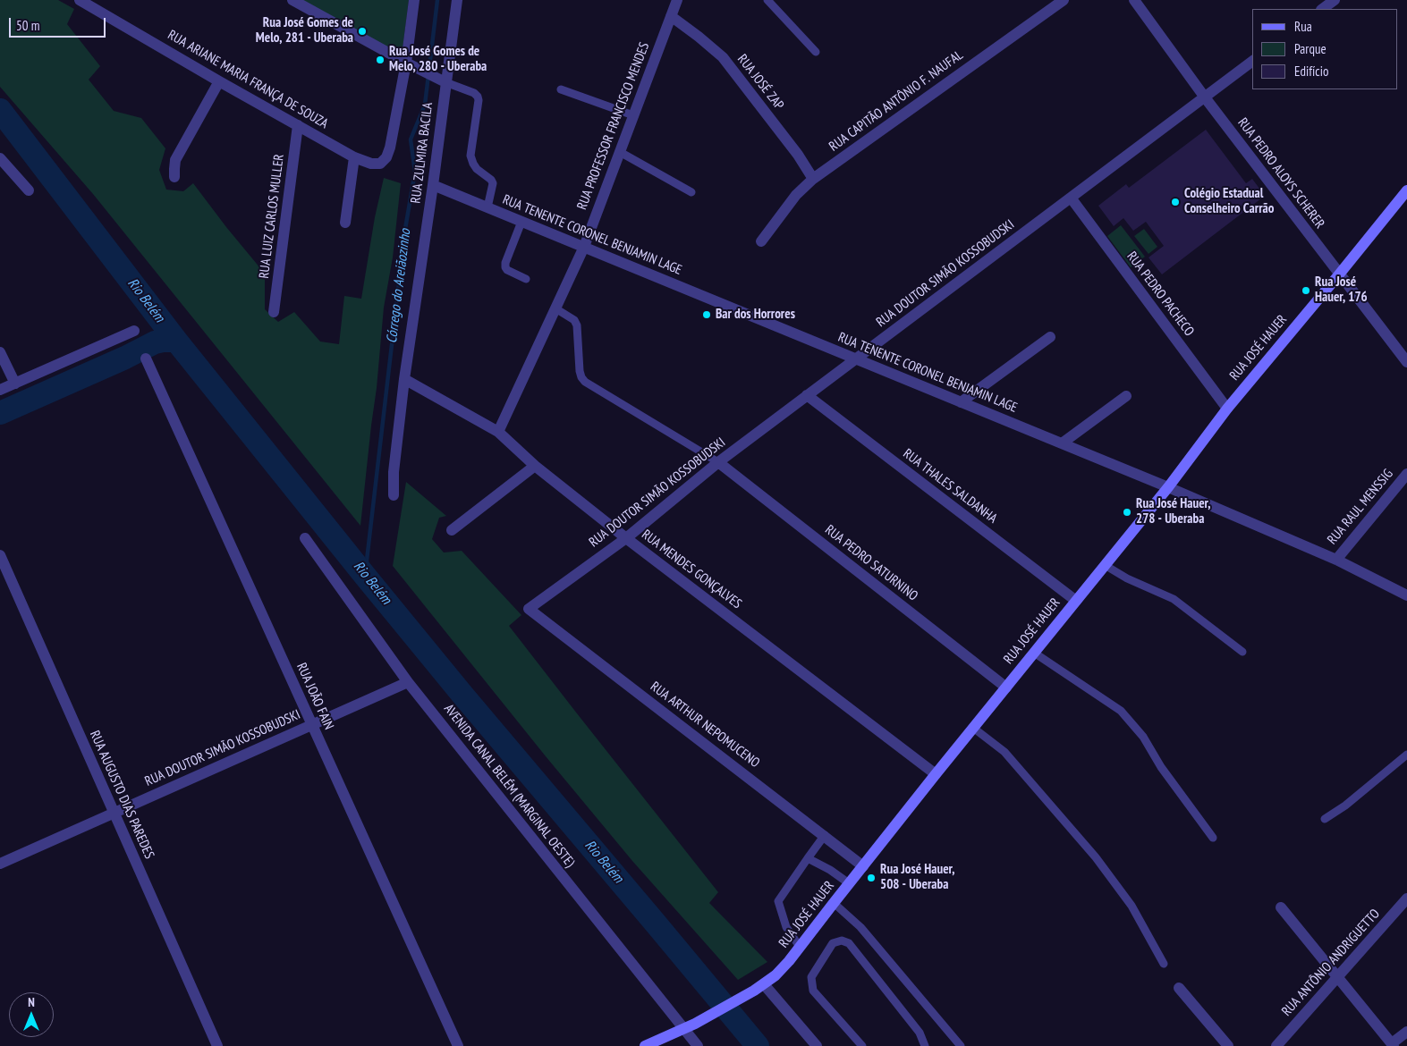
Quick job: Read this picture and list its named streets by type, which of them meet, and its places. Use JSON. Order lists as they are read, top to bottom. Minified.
{"streets":{"main road":["RUA JOSÉ HAUER"],"street":["RUA ARIANE MARIA FRANÇA DE SOUZA","RUA JOSÉ ZAP","RUA CAPITÃO ANTÔNIO F. NAUFAL","RUA PROFESSOR FRANCISCO MENDES","RUA ZULMIRA BACILA","RUA PEDRO ALOYS SCHERER","RUA LUIZ CARLOS MULLER","RUA TENENTE CORONEL BENJAMIN LAGE","RUA DOUTOR SIMÃO KOSSOBUDSKI","RUA PEDRO PACHECO","RUA THALES SALDANHA","RUA RAUL MENSSIG","RUA PEDRO SATURNINO","RUA MENDES GONÇALVES","RUA JOÃO FAIN","RUA ARTHUR NEPOMUCENO","AVENIDA CANAL BELÉM (MARGINAL OESTE)","RUA AUGUSTO DIAS PAREDES","RUA ANTÔNIO ANDRIGUETTO"]},"crossings":[["RUA ARIANE MARIA FRANÇA DE SOUZA","RUA LUIZ CARLOS MULLER"],["RUA JOSÉ ZAP","RUA CAPITÃO ANTÔNIO F. NAUFAL"],["RUA JOSÉ ZAP","RUA PROFESSOR FRANCISCO MENDES"],["RUA PROFESSOR FRANCISCO MENDES","RUA TENENTE CORONEL BENJAMIN LAGE"],["RUA PROFESSOR FRANCISCO MENDES","RUA MENDES GONÇALVES"],["RUA ZULMIRA BACILA","RUA TENENTE CORONEL BENJAMIN LAGE"],["RUA ZULMIRA BACILA","RUA MENDES GONÇALVES"],["RUA PEDRO ALOYS SCHERER","RUA DOUTOR SIMÃO KOSSOBUDSKI"],["RUA PEDRO ALOYS SCHERER","RUA JOSÉ HAUER"],["RUA TENENTE CORONEL BENJAMIN LAGE","RUA DOUTOR SIMÃO KOSSOBUDSKI"],["RUA TENENTE CORONEL BENJAMIN LAGE","RUA JOSÉ HAUER"],["RUA TENENTE CORONEL BENJAMIN LAGE","RUA RAUL MENSSIG"],["RUA DOUTOR SIMÃO KOSSOBUDSKI","RUA PEDRO PACHECO"],["RUA DOUTOR SIMÃO KOSSOBUDSKI","RUA THALES SALDANHA"],["RUA DOUTOR SIMÃO KOSSOBUDSKI","RUA PEDRO SATURNINO"],["RUA DOUTOR SIMÃO KOSSOBUDSKI","RUA MENDES GONÇALVES"],["RUA DOUTOR SIMÃO KOSSOBUDSKI","RUA JOÃO FAIN"],["RUA DOUTOR SIMÃO KOSSOBUDSKI","RUA ARTHUR NEPOMUCENO"],["RUA DOUTOR SIMÃO KOSSOBUDSKI","AVENIDA CANAL BELÉM (MARGINAL OESTE)"],["RUA DOUTOR SIMÃO KOSSOBUDSKI","RUA AUGUSTO DIAS PAREDES"],["RUA PEDRO PACHECO","RUA JOSÉ HAUER"],["RUA JOSÉ HAUER","RUA THALES SALDANHA"],["RUA JOSÉ HAUER","RUA PEDRO SATURNINO"],["RUA JOSÉ HAUER","RUA MENDES GONÇALVES"],["RUA JOSÉ HAUER","RUA ARTHUR NEPOMUCENO"],["RUA JOSÉ HAUER","AVENIDA CANAL BELÉM (MARGINAL OESTE)"]],"water":["Córrego do Areiãozinho","Rio Belém"],"places":["Rua José Gomes de Melo, 281 - Uberaba","Rua José Gomes de Melo, 280 - Uberaba","Colégio Estadual Conselheiro Carrão","Rua José Hauer, 176","Bar dos Horrores","Rua José Hauer, 278 - Uberaba","Rua José Hauer, 508 - Uberaba"],"legend":["Rua","Parque","Edifício"],"scale_bar":"50 m","north":"top"}
